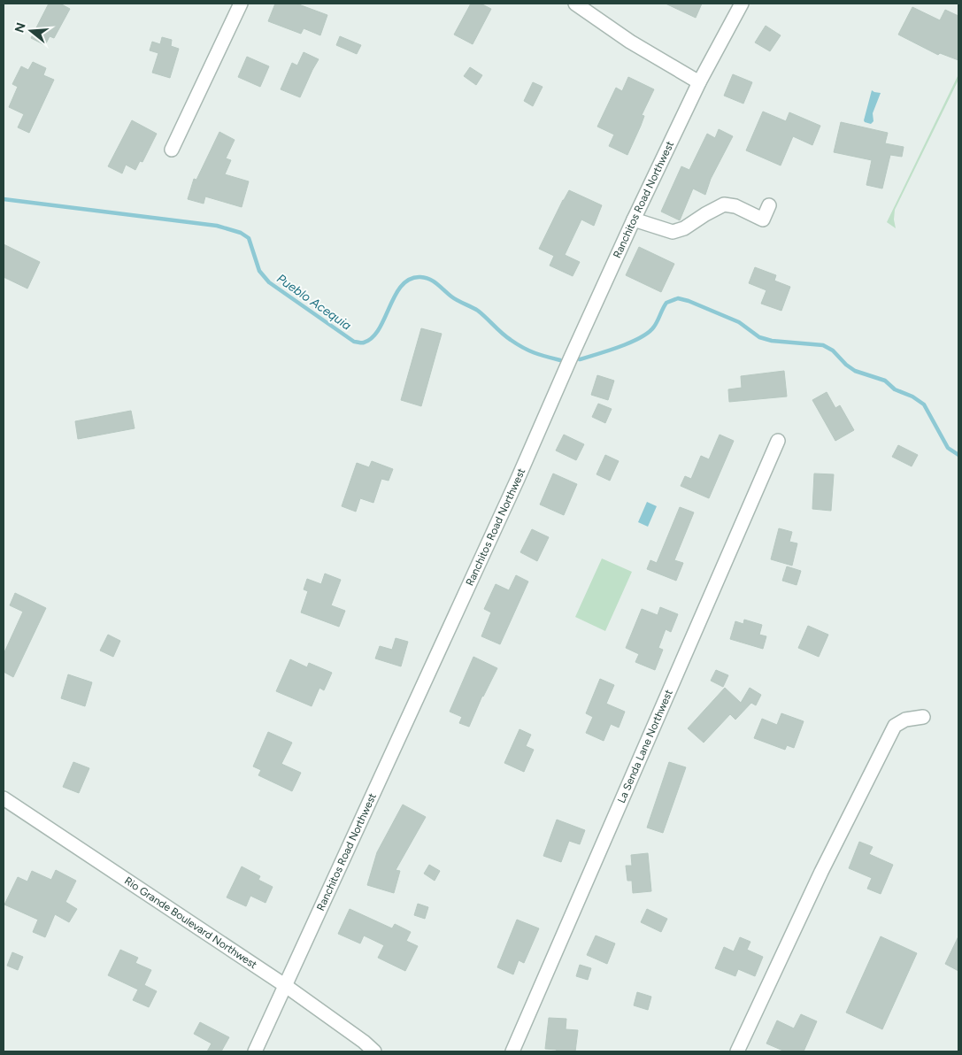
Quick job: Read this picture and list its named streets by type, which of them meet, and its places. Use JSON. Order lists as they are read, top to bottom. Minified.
{"streets":{"street":["Ranchitos Road Northwest","La Senda Lane Northwest","Rio Grande Boulevard Northwest"]},"crossings":[["Ranchitos Road Northwest","Rio Grande Boulevard Northwest"]],"water":["Pueblo Acequia"],"north":"left"}
